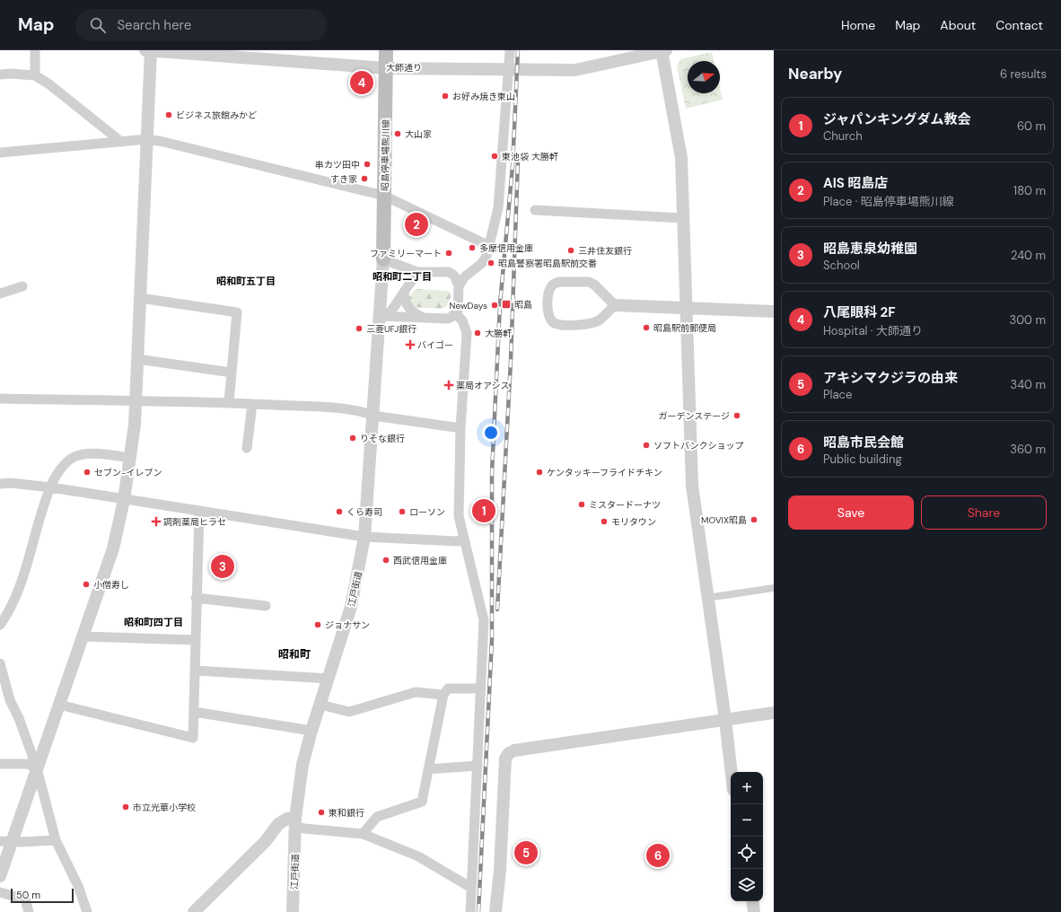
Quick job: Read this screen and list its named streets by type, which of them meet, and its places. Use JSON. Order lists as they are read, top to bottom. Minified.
{"streets":{"main road":["昭島停車場熊川線"],"street":["大師通り","江戸街道"]},"crossings":[["大師通り","昭島停車場熊川線"],["昭島停車場熊川線","江戸街道"]],"districts":["昭和町二丁目","昭和町五丁目","昭和町四丁目","昭和町"],"places":{"other":["お好み焼き東山","ビジネス旅館みかど","大山家","東池袋 大勝軒","串カツ田中","すき家","多摩信用金庫","三井住友銀行","ファミリーマート","昭島警察署昭島駅前交番","NewDays","昭島駅前郵便局","三菱UFJ銀行","大勝軒","ガーデンステージ","りそな銀行","ソフトバンクショップ","セブン-イレブン","ケンタッキーフライドチキン","ミスタードーナツ","くら寿司","ローソン","MOVIX昭島","モリタウン","西武信用金庫","小僧寿し","ジョナサン","市立光華小学校","東和銀行"],"transit":["昭島"],"health":["バイゴー","薬局オアシス","調剤薬局ヒラセ"]},"scale_bar":"50 m","north":"right","page":{"header":"Map","search":"Search here","nav":["Home","Map","About","Contact"],"heading":["Nearby","6 results"],"pins":["4","2","1","3","5","6"],"list":[{"mark":"1","name":"ジャパンキングダム教会","note":"Church","value":"60 m"},{"mark":"2","name":"AIS 昭島店","note":"Place · 昭島停車場熊川線","value":"180 m"},{"mark":"3","name":"昭島恵泉幼稚園","note":"School","value":"240 m"},{"mark":"4","name":"八尾眼科 2F","note":"Hospital · 大師通り","value":"300 m"},{"mark":"5","name":"アキシマクジラの由来","note":"Place","value":"340 m"},{"mark":"6","name":"昭島市民会館","note":"Public building","value":"360 m"}],"buttons":["Save","Share"],"map_buttons":["+","−"],"scale":"50 m"}}
